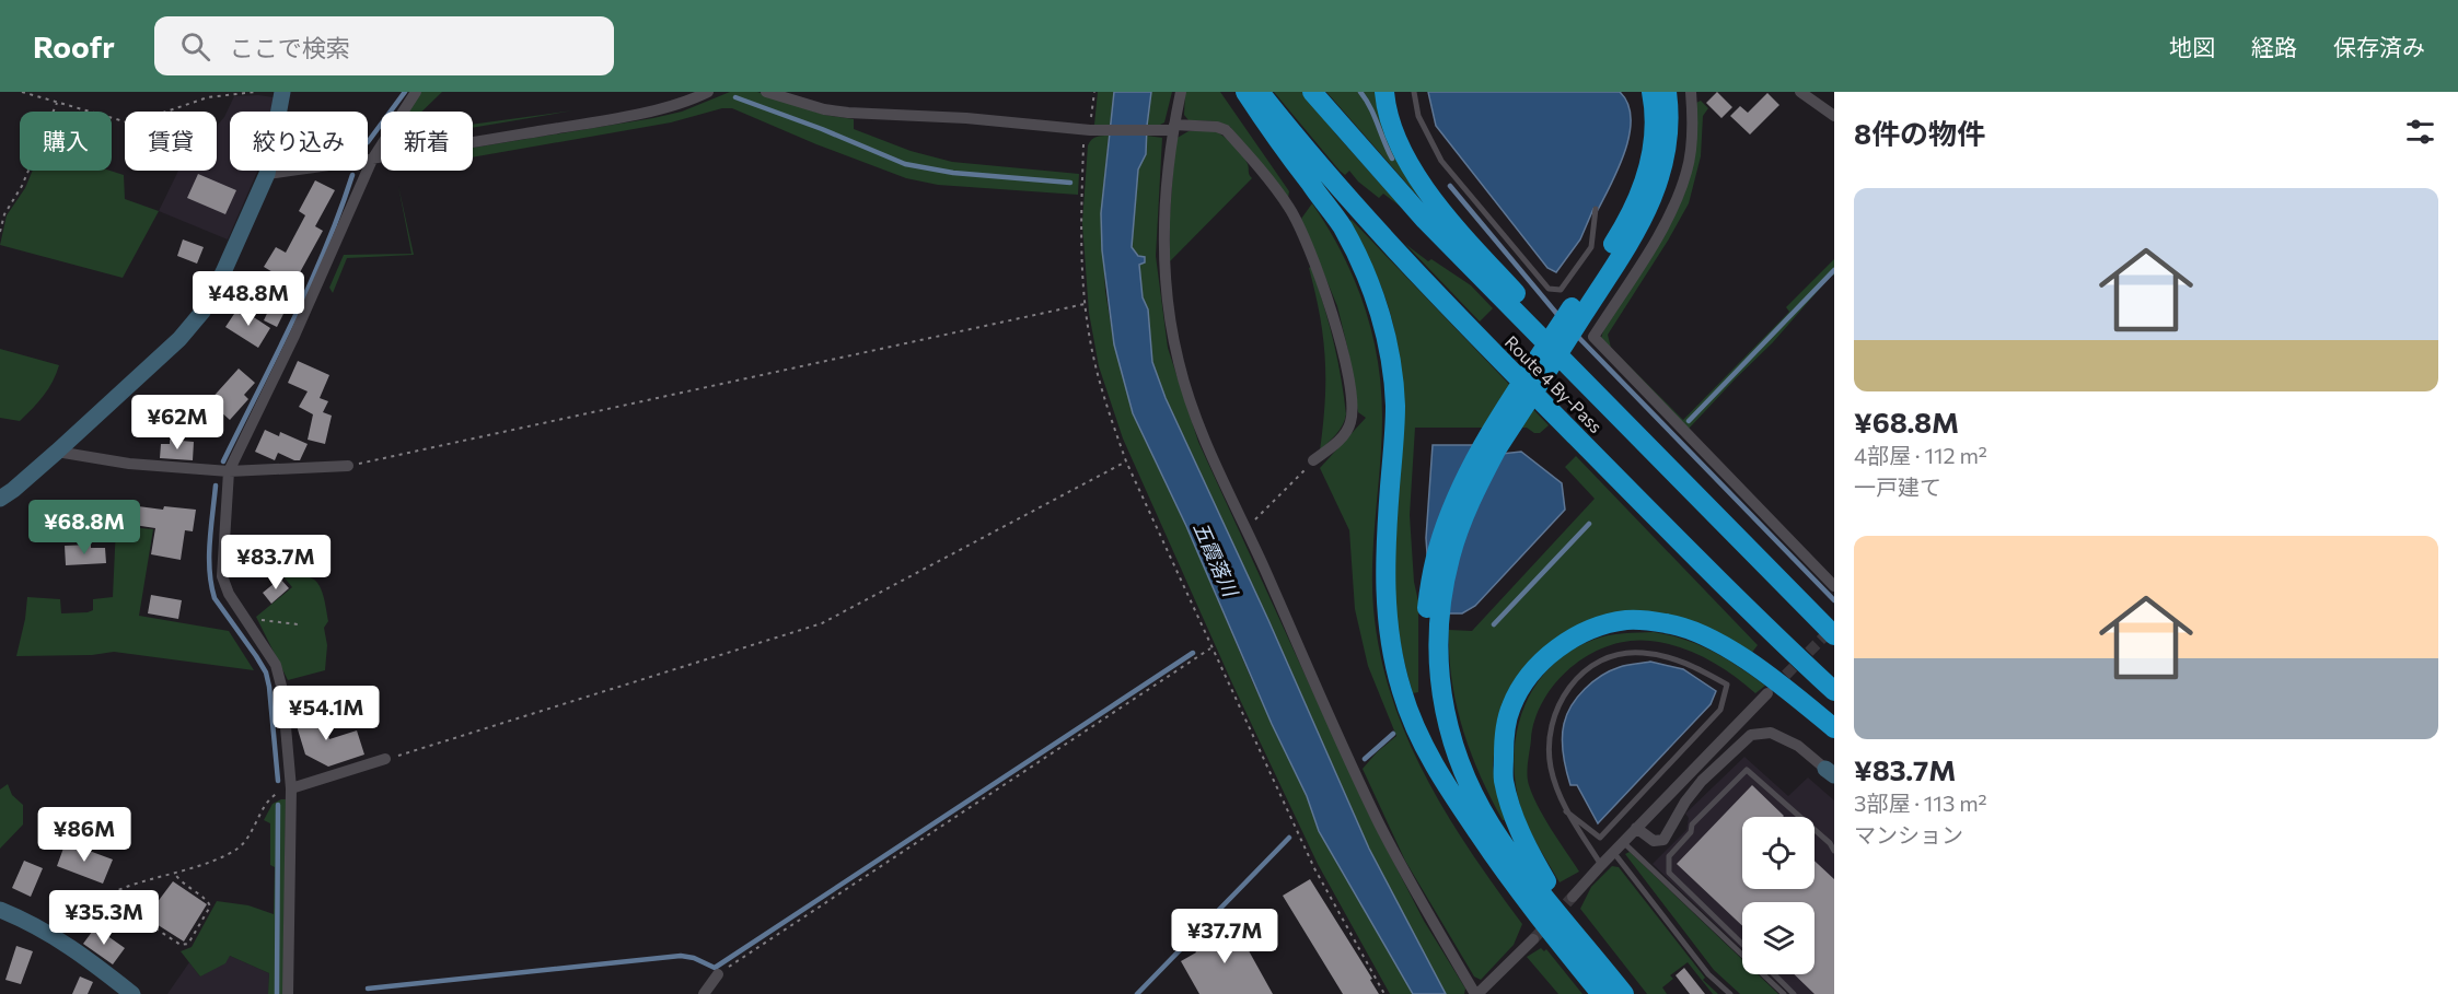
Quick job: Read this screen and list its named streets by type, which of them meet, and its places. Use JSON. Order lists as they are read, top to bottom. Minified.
{"streets":{"highway":["Route 4 By-Pass"]},"water":["五霞落川"],"page":{"header":"Roofr","search":"ここで検索","nav":["地図","経路","保存済み"],"heading":"8件の物件","chip":["購入","賃貸","絞り込み","新着"],"list":[{"name":"¥68.8M","note":"4部屋 · 112 m² · 一戸建て"},{"name":"¥83.7M","note":"3部屋 · 113 m² · マンション"}],"price":["¥48.8M","¥62M","¥68.8M","¥83.7M","¥54.1M","¥86M","¥35.3M","¥37.7M"]}}
